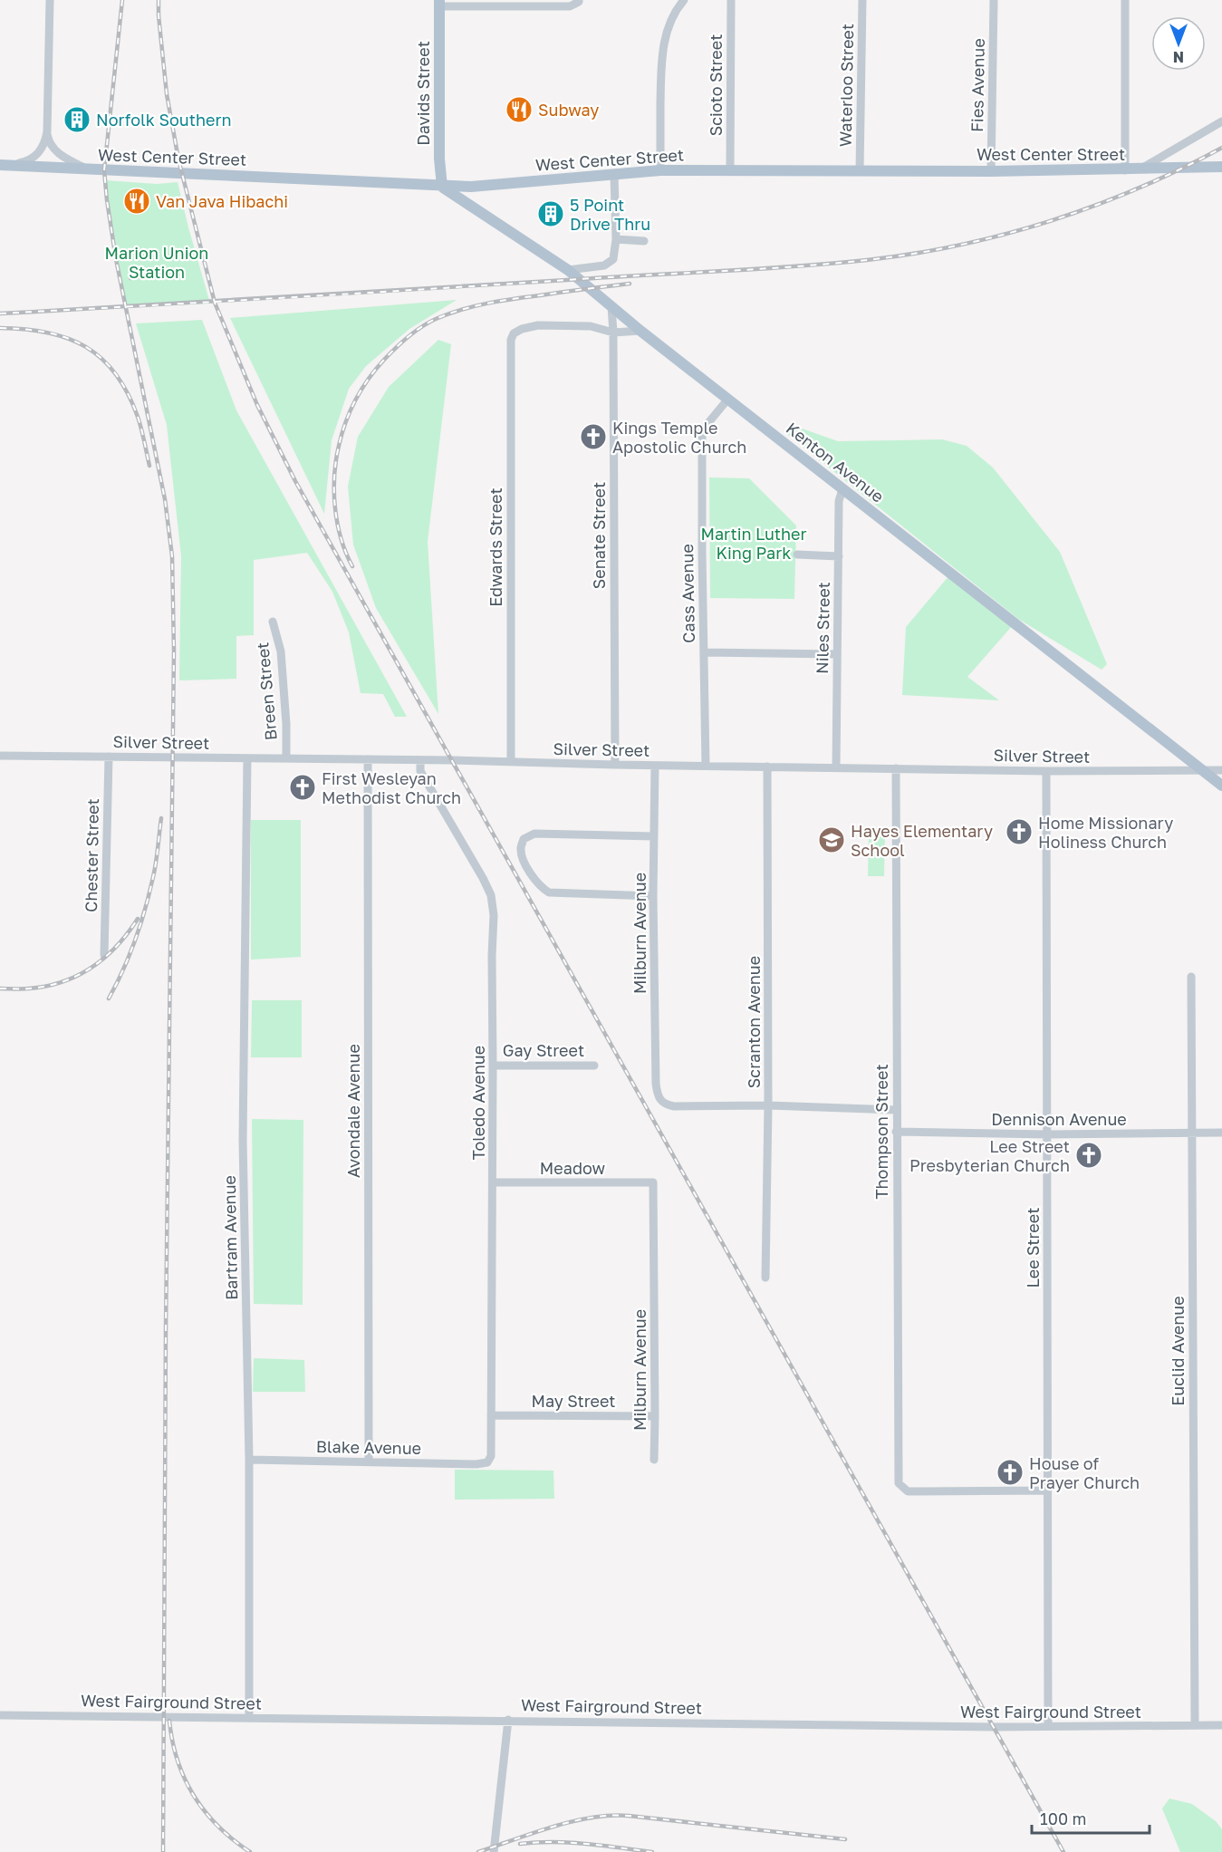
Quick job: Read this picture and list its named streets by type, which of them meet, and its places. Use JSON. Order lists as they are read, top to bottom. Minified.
{"streets":{"main road":["Davids Street","West Center Street","Kenton Avenue"],"street":["Scioto Street","Waterloo Street","Fies Avenue","Senate Street","Edwards Street","Cass Avenue","Niles Street","Breen Street","Silver Street","Chester Street","Milburn Avenue","Scranton Avenue","Gay Street","Toledo Avenue","Avondale Avenue","Dennison Avenue","Thompson Street","Meadow","Bartram Avenue","Lee Street","Euclid Avenue","May Street","Blake Avenue","West Fairground Street"]},"crossings":[["Scioto Street","West Center Street"],["Waterloo Street","West Center Street"],["Fies Avenue","West Center Street"],["Davids Street","West Center Street"],["Davids Street","Kenton Avenue"],["West Center Street","Kenton Avenue"],["Kenton Avenue","Senate Street"],["Kenton Avenue","Cass Avenue"],["Kenton Avenue","Niles Street"],["Kenton Avenue","Silver Street"],["Senate Street","Edwards Street"],["Senate Street","Silver Street"],["Edwards Street","Silver Street"],["Cass Avenue","Silver Street"],["Niles Street","Silver Street"],["Breen Street","Silver Street"],["Silver Street","Chester Street"],["Silver Street","Milburn Avenue"],["Silver Street","Scranton Avenue"],["Silver Street","Toledo Avenue"],["Silver Street","Avondale Avenue"],["Silver Street","Thompson Street"],["Silver Street","Bartram Avenue"],["Silver Street","Lee Street"],["Milburn Avenue","Scranton Avenue"],["Milburn Avenue","Meadow"],["Milburn Avenue","May Street"],["Gay Street","Toledo Avenue"],["Toledo Avenue","Meadow"],["Toledo Avenue","May Street"],["Toledo Avenue","Blake Avenue"],["Avondale Avenue","Blake Avenue"],["Dennison Avenue","Thompson Street"],["Dennison Avenue","Lee Street"],["Dennison Avenue","Euclid Avenue"],["Thompson Street","Lee Street"],["Bartram Avenue","Blake Avenue"],["Bartram Avenue","West Fairground Street"],["Lee Street","West Fairground Street"],["Euclid Avenue","West Fairground Street"]],"parks":["Marion Union Station","Martin Luther King Park"],"places":{"restaurant":["Subway","Van Java Hibachi"],"building":["Norfolk Southern","5 Point Drive Thru"],"church":["Kings Temple Apostolic Church","First Wesleyan Methodist Church","Home Missionary Holiness Church","Lee Street Presbyterian Church","House of Prayer Church"],"school or university":["Hayes Elementary School"]},"scale_bar":"100 m","north":"bottom"}
